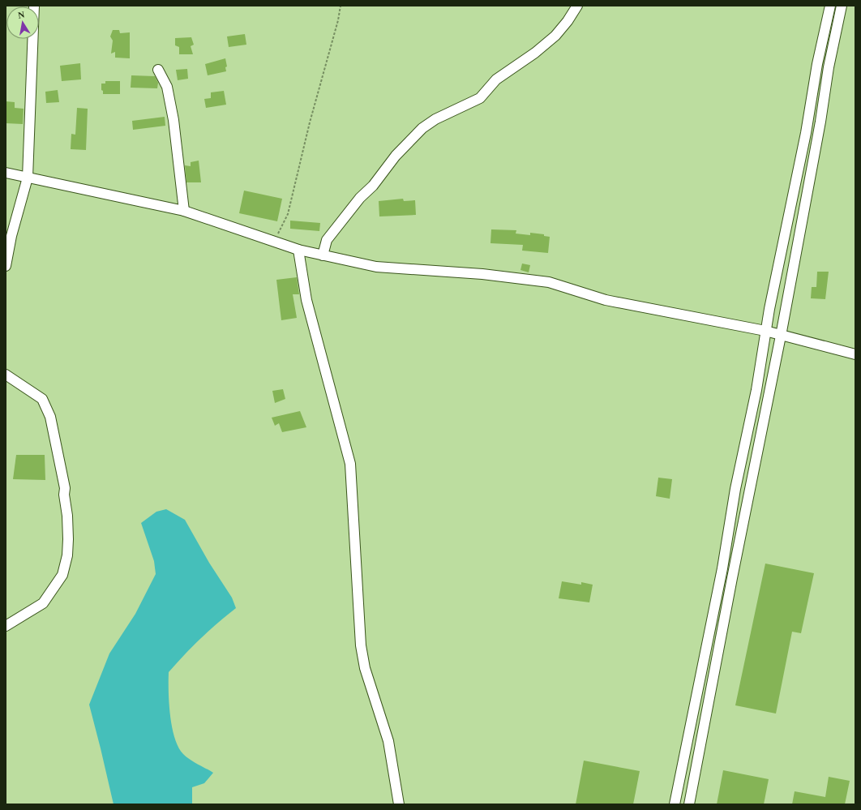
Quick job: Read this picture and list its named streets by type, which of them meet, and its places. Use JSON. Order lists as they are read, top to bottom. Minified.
{"north":"top"}
